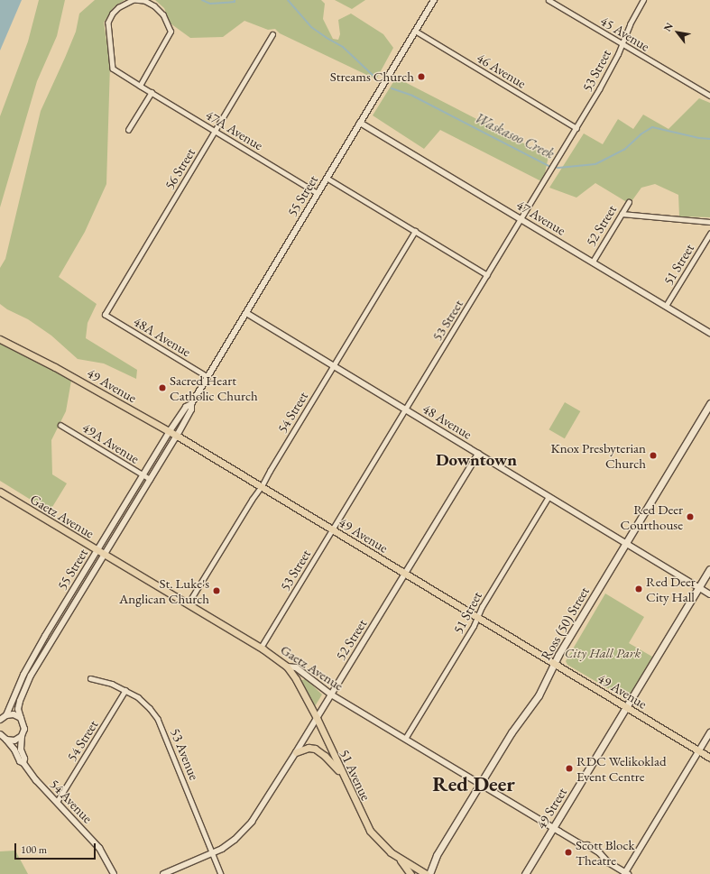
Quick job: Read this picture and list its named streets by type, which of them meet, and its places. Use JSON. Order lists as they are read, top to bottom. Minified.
{"streets":{"main road":["49 Avenue","Gaetz Avenue","Ross (50) Street","51 Avenue","49 Street"],"street":["45 Avenue","46 Avenue","53 Street","47A Avenue","56 Street","55 Street","47 Avenue","52 Street","51 Street","48A Avenue","54 Street","48 Avenue","49A Avenue","53 Avenue","54 Avenue"]},"crossings":[["45 Avenue","53 Street"],["46 Avenue","53 Street"],["46 Avenue","55 Street"],["53 Street","47 Avenue"],["53 Street","49 Avenue"],["53 Street","48 Avenue"],["53 Street","Gaetz Avenue"],["47A Avenue","56 Street"],["47A Avenue","55 Street"],["56 Street","48A Avenue"],["55 Street","47 Avenue"],["55 Street","48A Avenue"],["55 Street","49 Avenue"],["55 Street","48 Avenue"],["55 Street","49A Avenue"],["55 Street","Gaetz Avenue"],["55 Street","54 Avenue"],["47 Avenue","52 Street"],["47 Avenue","51 Street"],["52 Street","49 Avenue"],["52 Street","48 Avenue"],["52 Street","Gaetz Avenue"],["52 Street","53 Avenue"],["52 Street","51 Avenue"],["51 Street","49 Avenue"],["51 Street","48 Avenue"],["51 Street","Gaetz Avenue"],["49 Avenue","54 Street"],["49 Avenue","Ross (50) Street"],["49 Avenue","49 Street"],["54 Street","48 Avenue"],["54 Street","Gaetz Avenue"],["54 Street","53 Avenue"],["54 Street","54 Avenue"],["48 Avenue","Ross (50) Street"],["48 Avenue","49 Street"],["Gaetz Avenue","Ross (50) Street"],["Gaetz Avenue","51 Avenue"],["Gaetz Avenue","49 Street"]],"districts":["Downtown","Red Deer"],"water":["Waskasoo Creek"],"parks":["City Hall Park"],"places":["Streams Church","Sacred Heart Catholic Church","Knox Presbyterian Church","Red Deer Courthouse","Red Deer City Hall","St. Luke's Anglican Church","RDC Welikoklad Event Centre","Scott Block Theatre"],"scale_bar":"100 m","north":"top left"}
